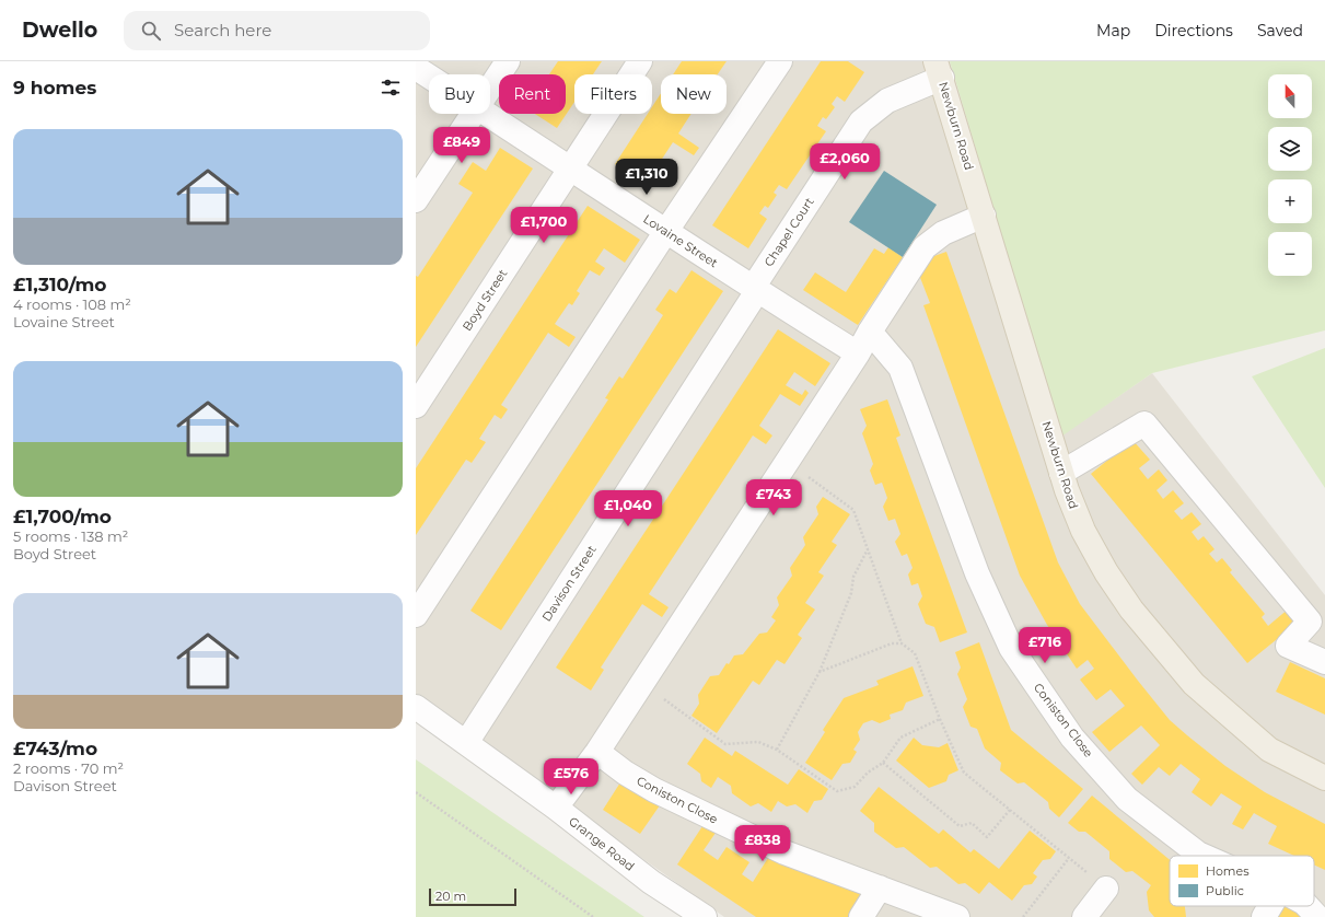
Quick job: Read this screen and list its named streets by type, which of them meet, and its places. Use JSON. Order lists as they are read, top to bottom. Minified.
{"streets":{"main road":["Newburn Road"],"street":["Chapel Court","Lovaine Street","Boyd Street","Davison Street","Coniston Close","Grange Road"]},"crossings":[["Newburn Road","Chapel Court"],["Chapel Court","Lovaine Street"],["Chapel Court","Davison Street"],["Lovaine Street","Boyd Street"],["Lovaine Street","Davison Street"],["Davison Street","Grange Road"]],"legend":["Homes","Public"],"scale_bar":"20 m","north":"top","page":{"header":"Dwello","search":"Search here","nav":["Map","Directions","Saved"],"heading":"9 homes","map_buttons":["+","−"],"chip":["Buy","Rent","Filters","New"],"list":[{"name":"£1,310/mo","note":"4 rooms · 108 m² · Lovaine Street"},{"name":"£1,700/mo","note":"5 rooms · 138 m² · Boyd Street"},{"name":"£743/mo","note":"2 rooms · 70 m² · Davison Street"}],"price":["£849","£2,060","£1,310","£1,700","£743","£1,040","£716","£576","£838"],"scale":"20 m"}}
